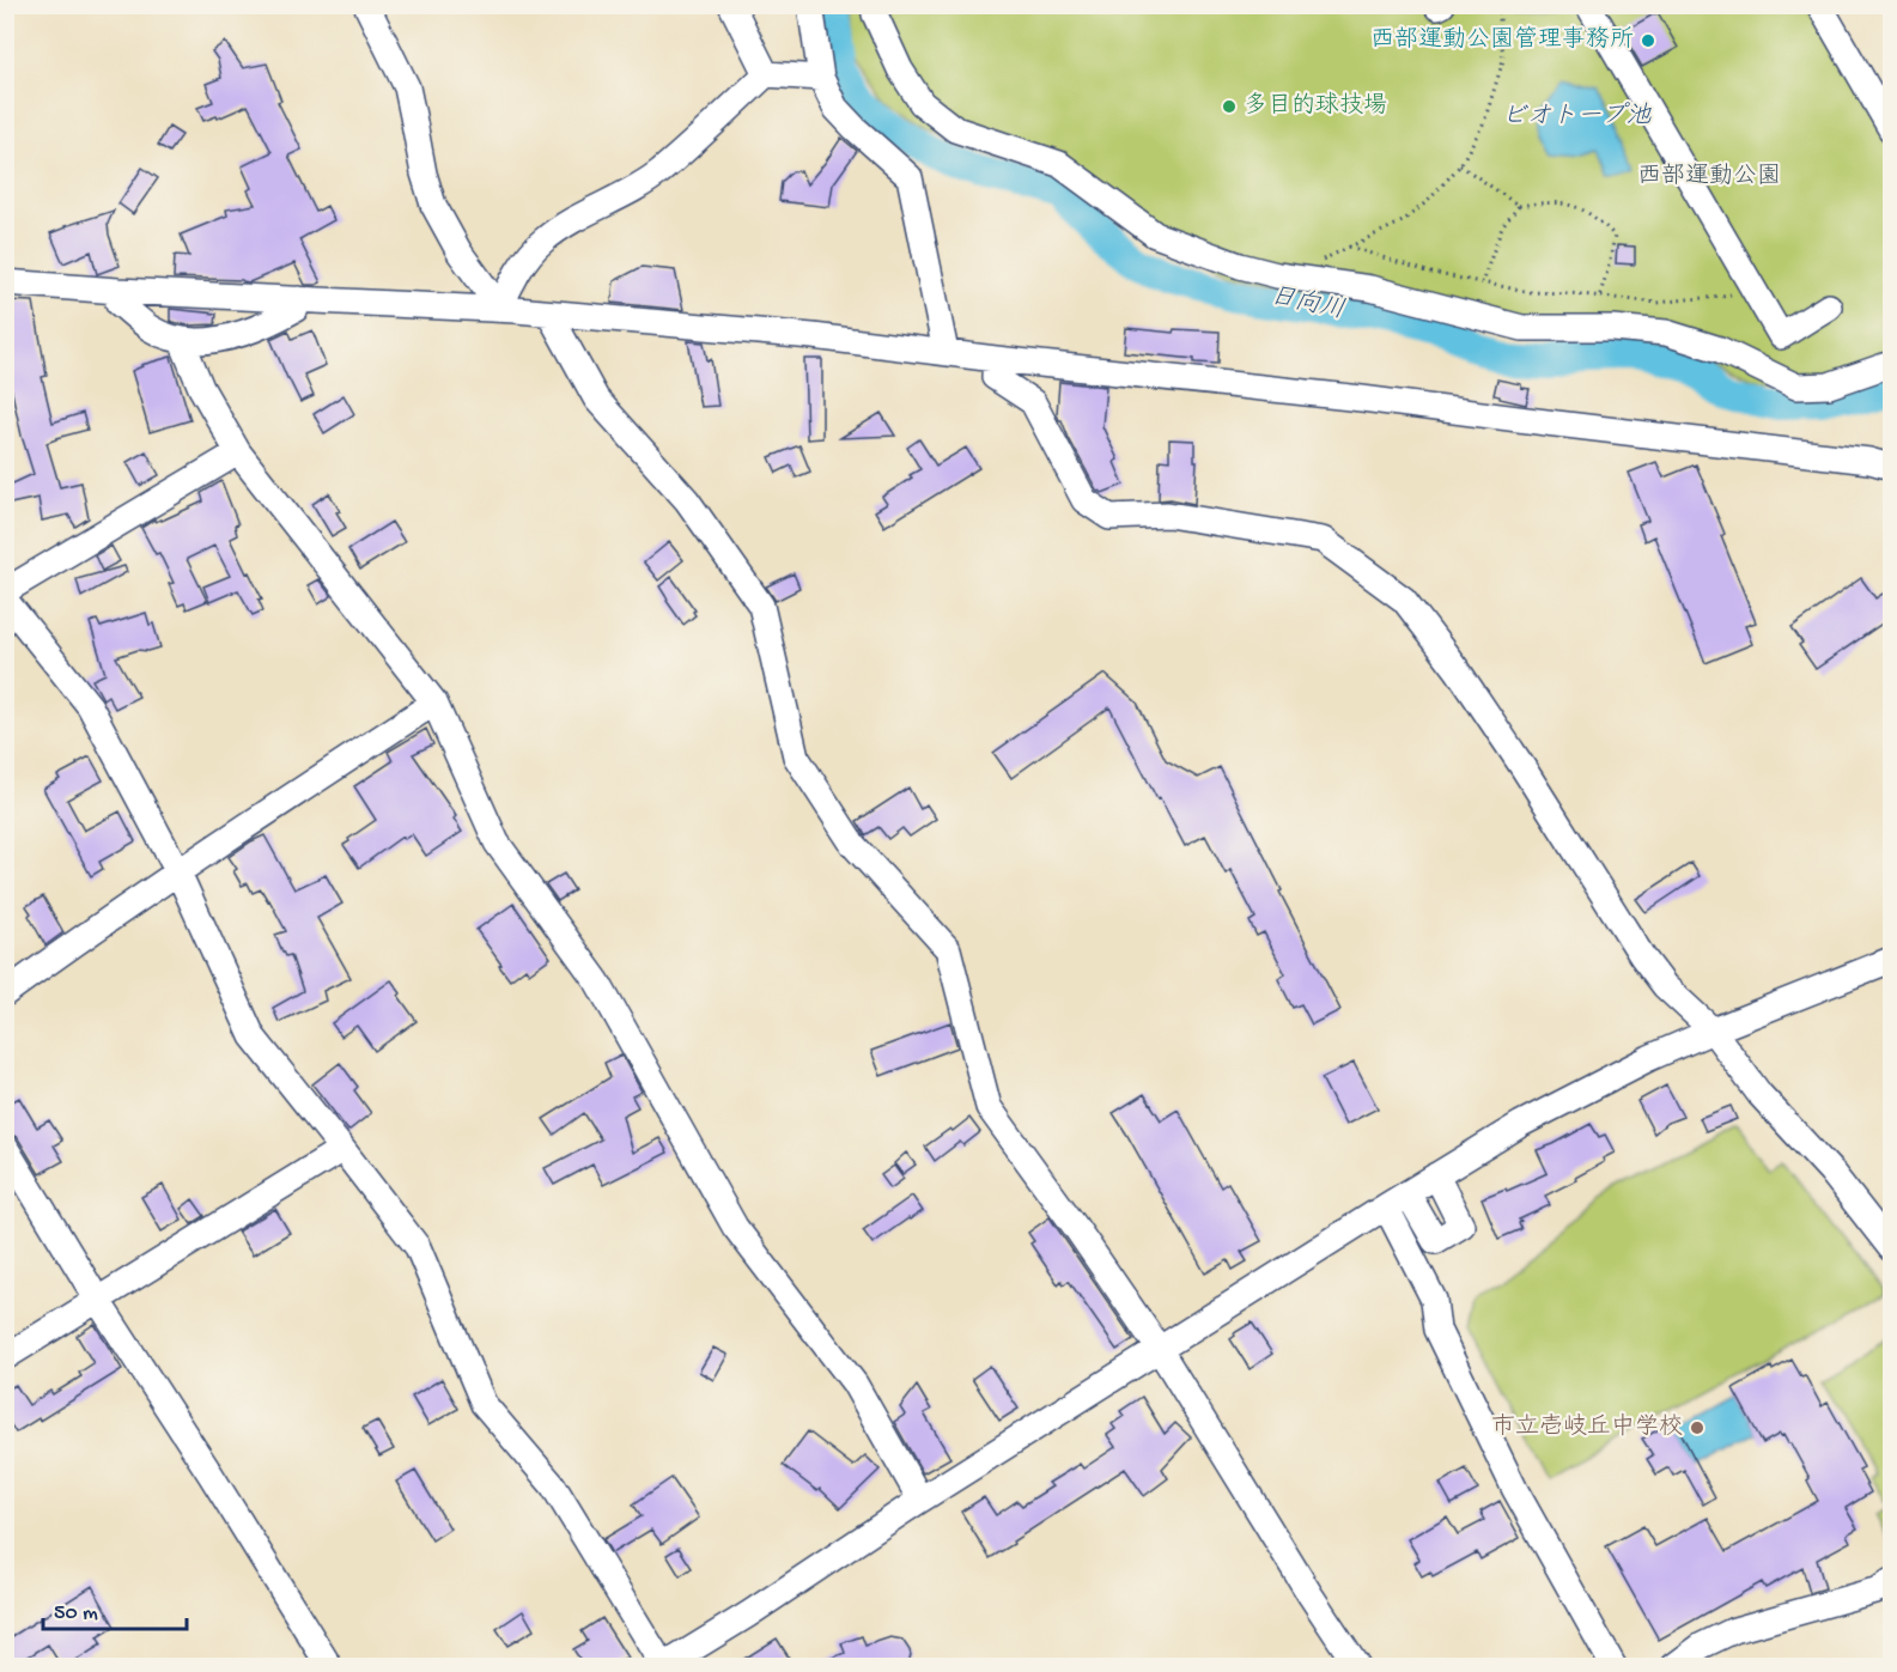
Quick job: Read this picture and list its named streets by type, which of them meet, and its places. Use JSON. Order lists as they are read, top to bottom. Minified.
{"water":["ビオトープ池","日向川"],"parks":["西部運動公園"],"places":["西部運動公園管理事務所","多目的球技場","市立壱岐丘中学校"],"scale_bar":"50 m"}
